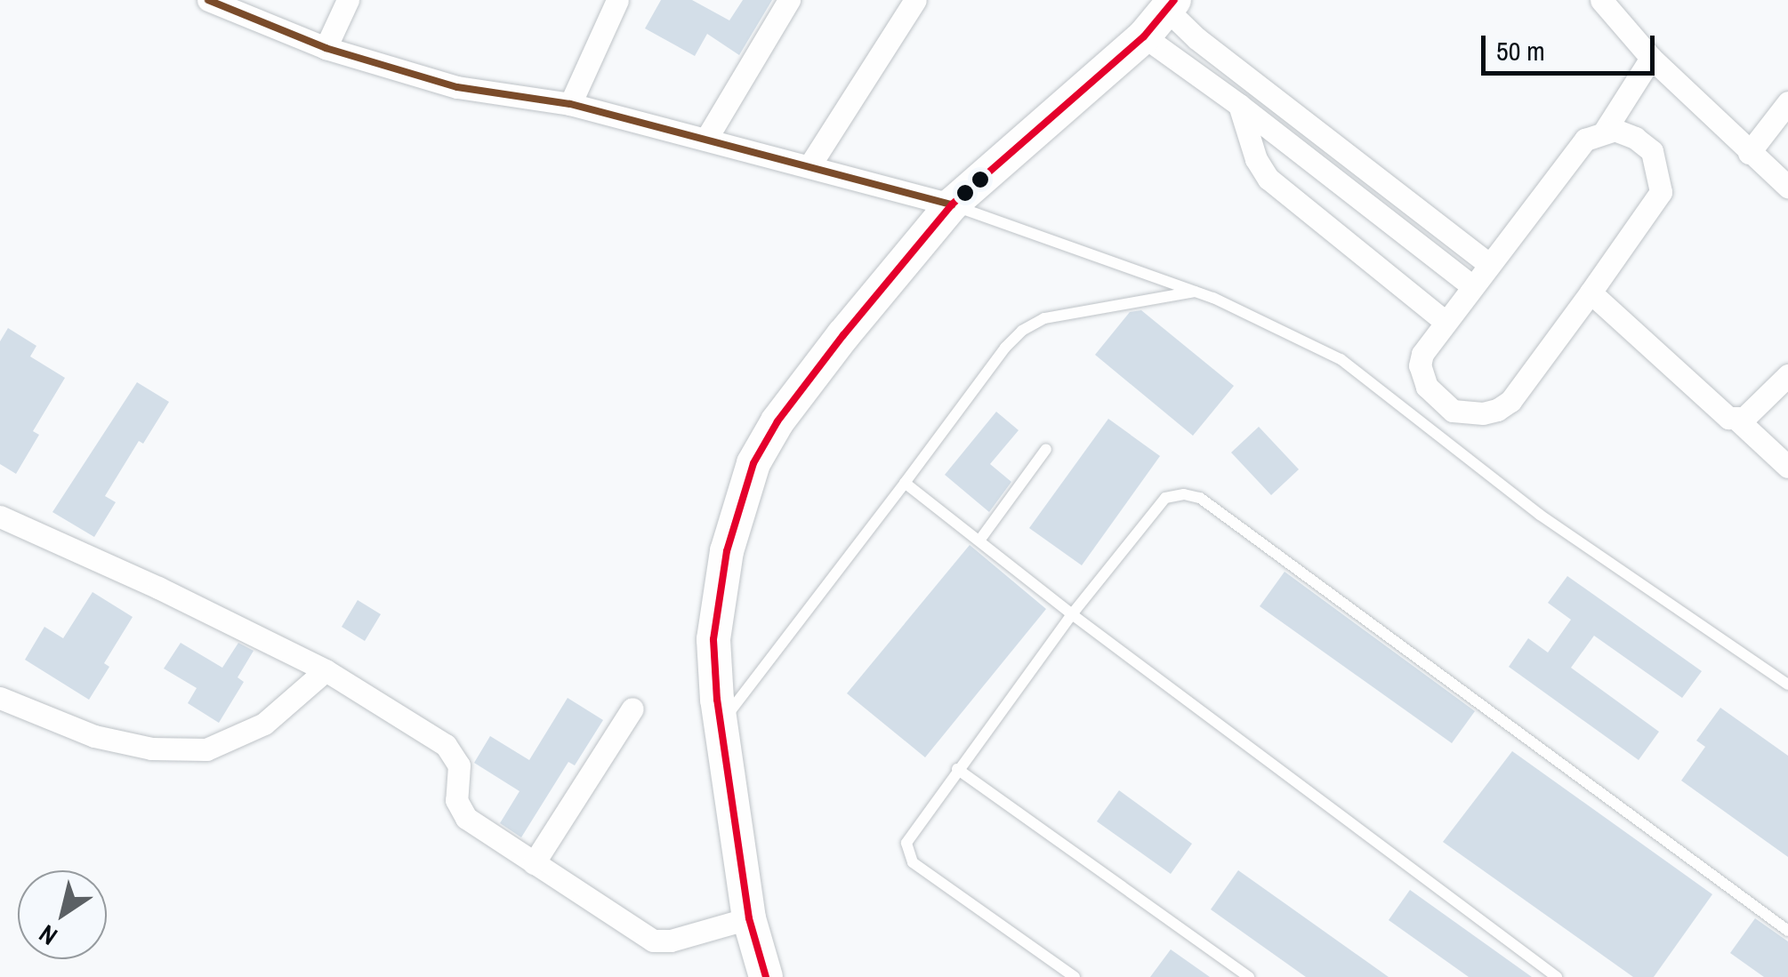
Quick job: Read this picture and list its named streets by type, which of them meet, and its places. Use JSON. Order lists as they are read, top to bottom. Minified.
{"scale_bar":"50 m","north":"bottom left"}
